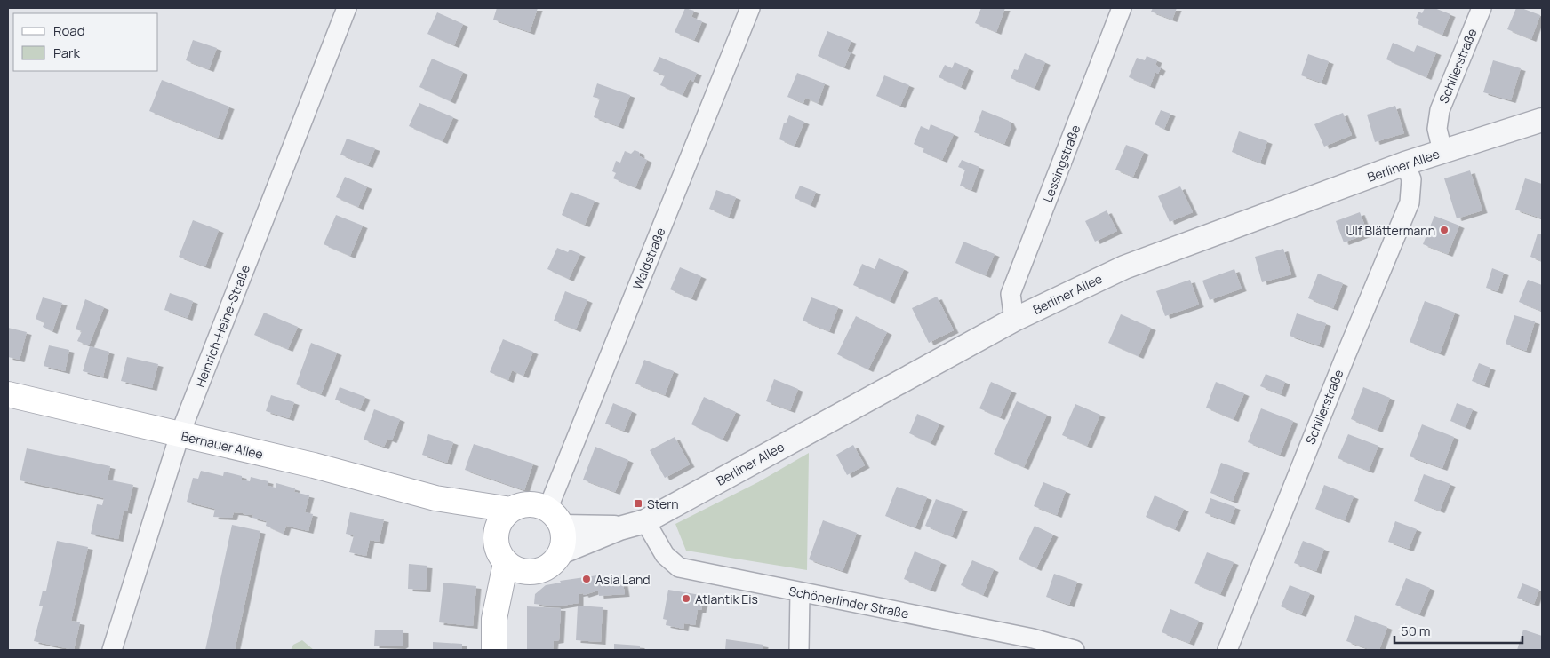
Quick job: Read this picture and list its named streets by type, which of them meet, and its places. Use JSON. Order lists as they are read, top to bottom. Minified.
{"streets":{"main road":["Bernauer Allee"],"street":["Schillerstraße","Lessingstraße","Berliner Allee","Waldstraße","Heinrich-Heine-Straße","Schönerlinder Straße"]},"crossings":[["Schillerstraße","Berliner Allee"],["Lessingstraße","Berliner Allee"],["Berliner Allee","Waldstraße"],["Berliner Allee","Bernauer Allee"],["Berliner Allee","Schönerlinder Straße"],["Waldstraße","Bernauer Allee"],["Heinrich-Heine-Straße","Bernauer Allee"]],"places":{"other":["Ulf Blättermann","Asia Land","Atlantik Eis"],"transit":["Stern"]},"legend":["Road","Park"],"scale_bar":"50 m"}
